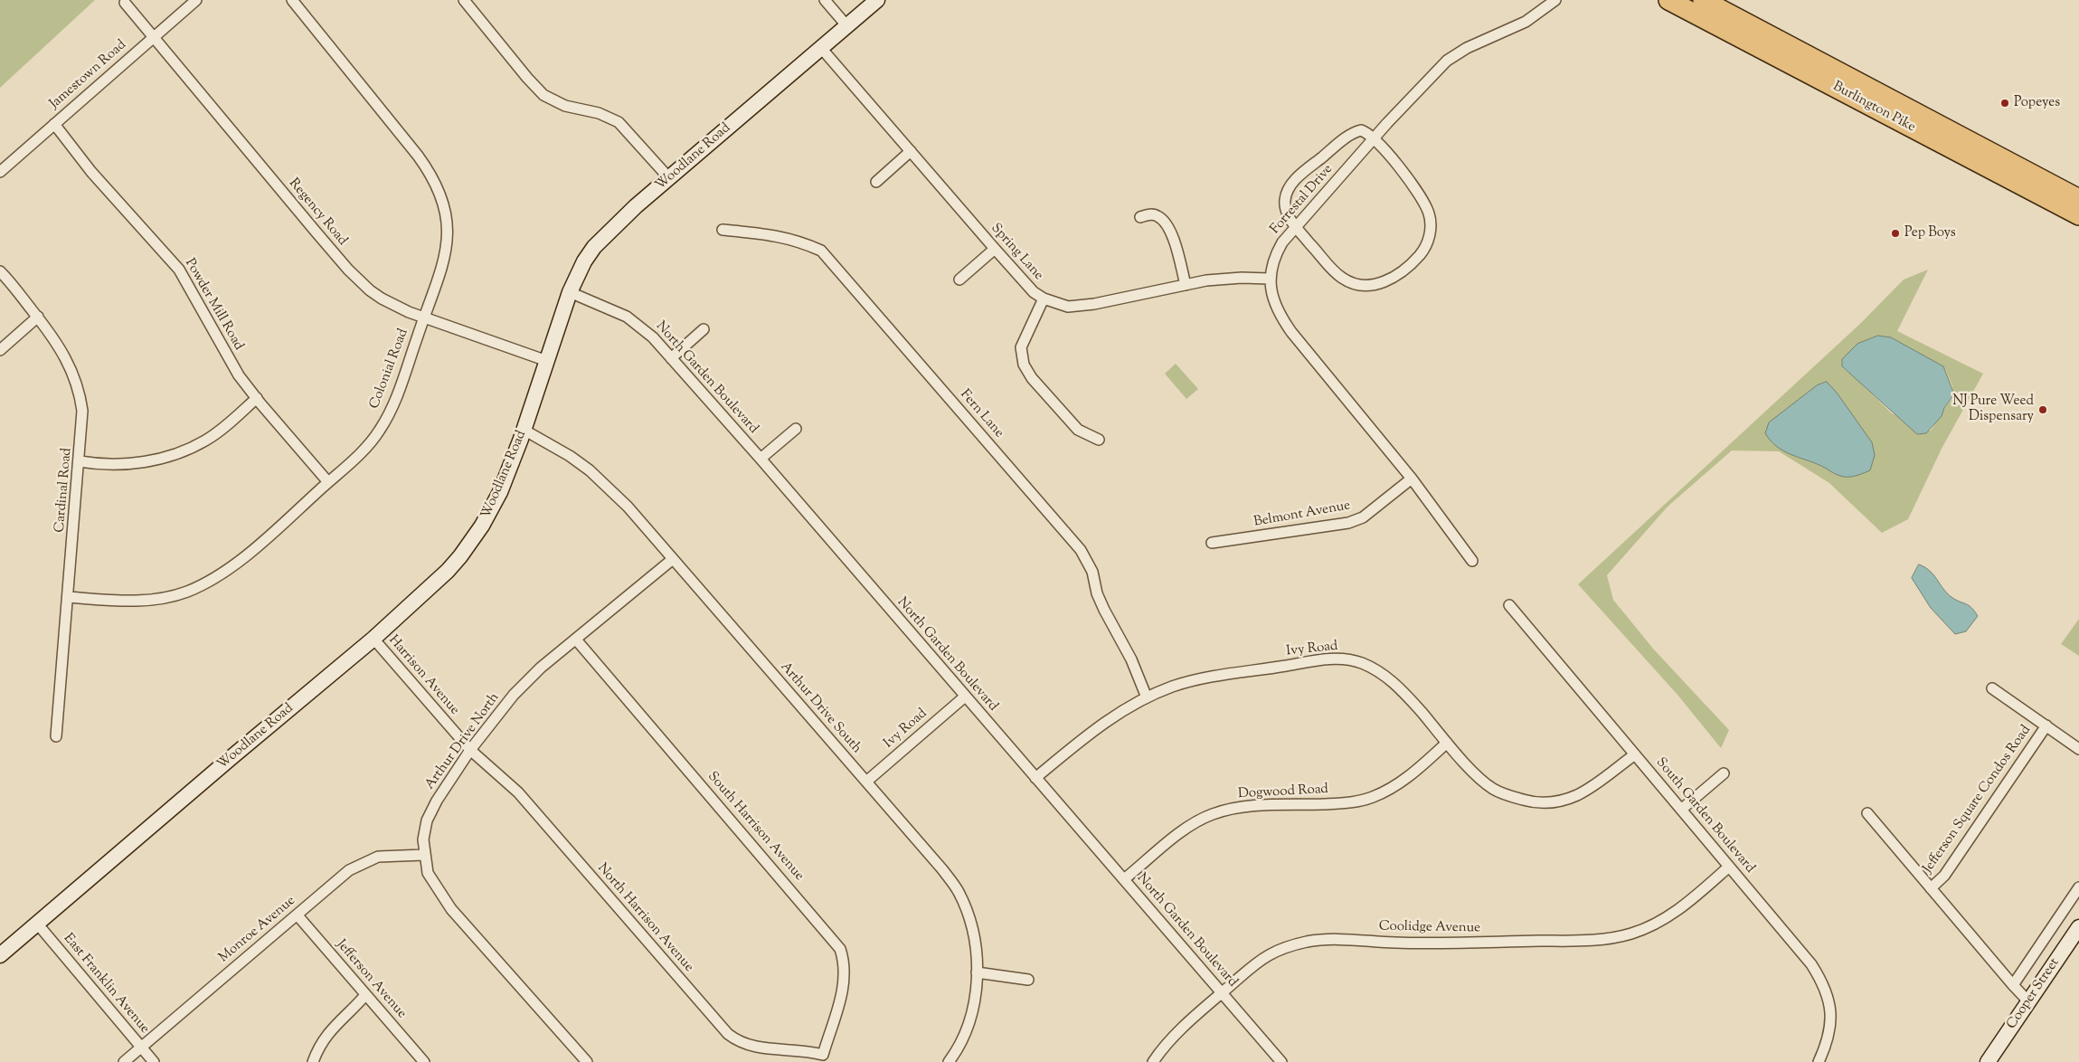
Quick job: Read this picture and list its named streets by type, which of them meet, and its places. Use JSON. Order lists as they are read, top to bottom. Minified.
{"streets":{"highway":["Burlington Pike"],"street":["Jamestown Road","Woodlane Road","Forrestal Drive","Regency Road","Spring Lane","Powder Mill Road","Colonial Road","North Garden Boulevard","Fern Lane","Cardinal Road","Belmont Avenue","Ivy Road","Harrison Avenue","Arthur Drive South","Arthur Drive North","Dogwood Road","Jefferson Square Condos Road","South Garden Boulevard","South Harrison Avenue","North Harrison Avenue","Coolidge Avenue","Monroe Avenue","Jefferson Avenue","East Franklin Avenue","Cooper Street"]},"crossings":[["Jamestown Road","Regency Road"],["Jamestown Road","Powder Mill Road"],["Woodlane Road","Regency Road"],["Woodlane Road","Spring Lane"],["Woodlane Road","North Garden Boulevard"],["Woodlane Road","Harrison Avenue"],["Woodlane Road","Arthur Drive South"],["Woodlane Road","East Franklin Avenue"],["Forrestal Drive","Spring Lane"],["Forrestal Drive","Belmont Avenue"],["Regency Road","Colonial Road"],["Powder Mill Road","Colonial Road"],["Colonial Road","Cardinal Road"],["North Garden Boulevard","Ivy Road"],["North Garden Boulevard","Dogwood Road"],["North Garden Boulevard","Coolidge Avenue"],["Fern Lane","Ivy Road"],["Ivy Road","Arthur Drive South"],["Ivy Road","Dogwood Road"],["Ivy Road","South Garden Boulevard"],["Harrison Avenue","Arthur Drive North"],["Harrison Avenue","North Harrison Avenue"],["Arthur Drive South","Arthur Drive North"],["Arthur Drive North","South Harrison Avenue"],["Arthur Drive North","North Harrison Avenue"],["Arthur Drive North","Monroe Avenue"],["Jefferson Square Condos Road","Cooper Street"],["South Garden Boulevard","Coolidge Avenue"],["South Harrison Avenue","North Harrison Avenue"],["Monroe Avenue","Jefferson Avenue"],["Monroe Avenue","East Franklin Avenue"]],"places":["Popeyes","Pep Boys","NJ Pure Weed Dispensary"]}
